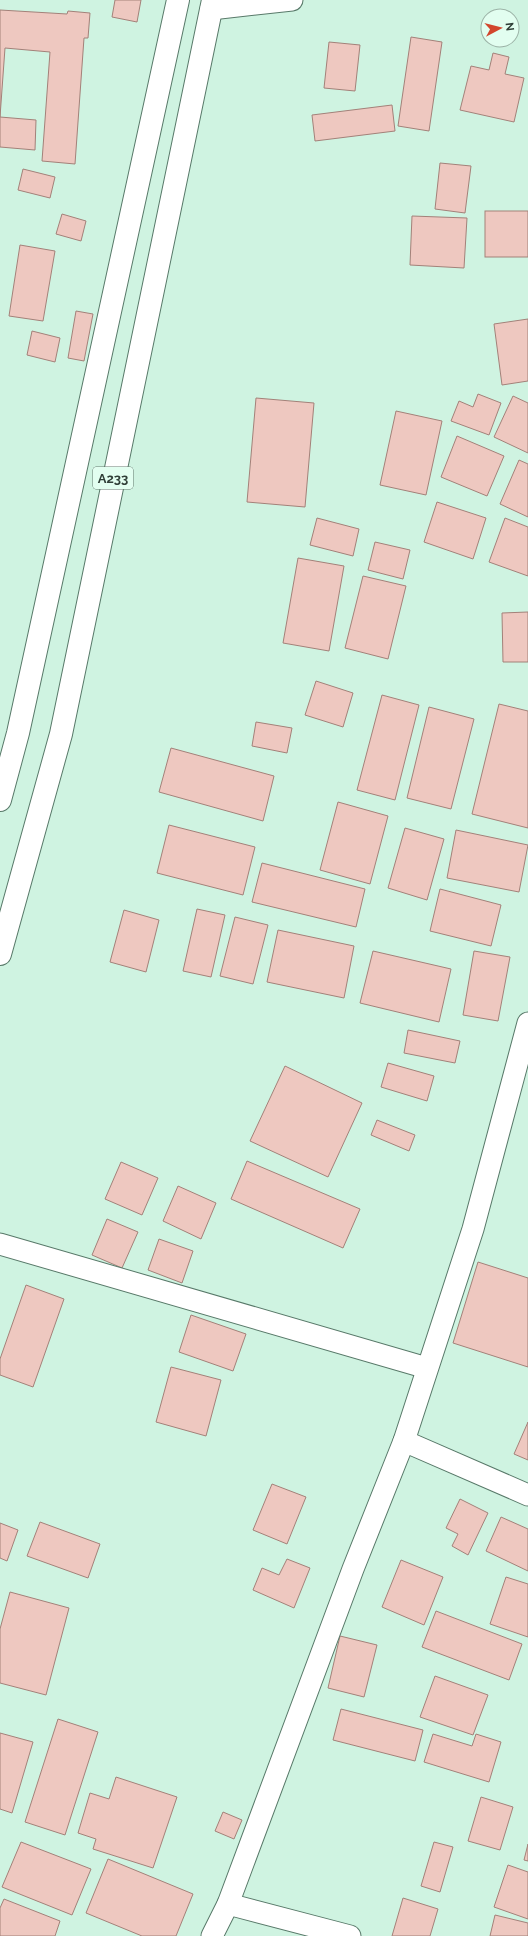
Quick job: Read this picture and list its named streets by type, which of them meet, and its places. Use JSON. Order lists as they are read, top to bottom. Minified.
{"streets":{"highway":["A233"]},"north":"right"}
